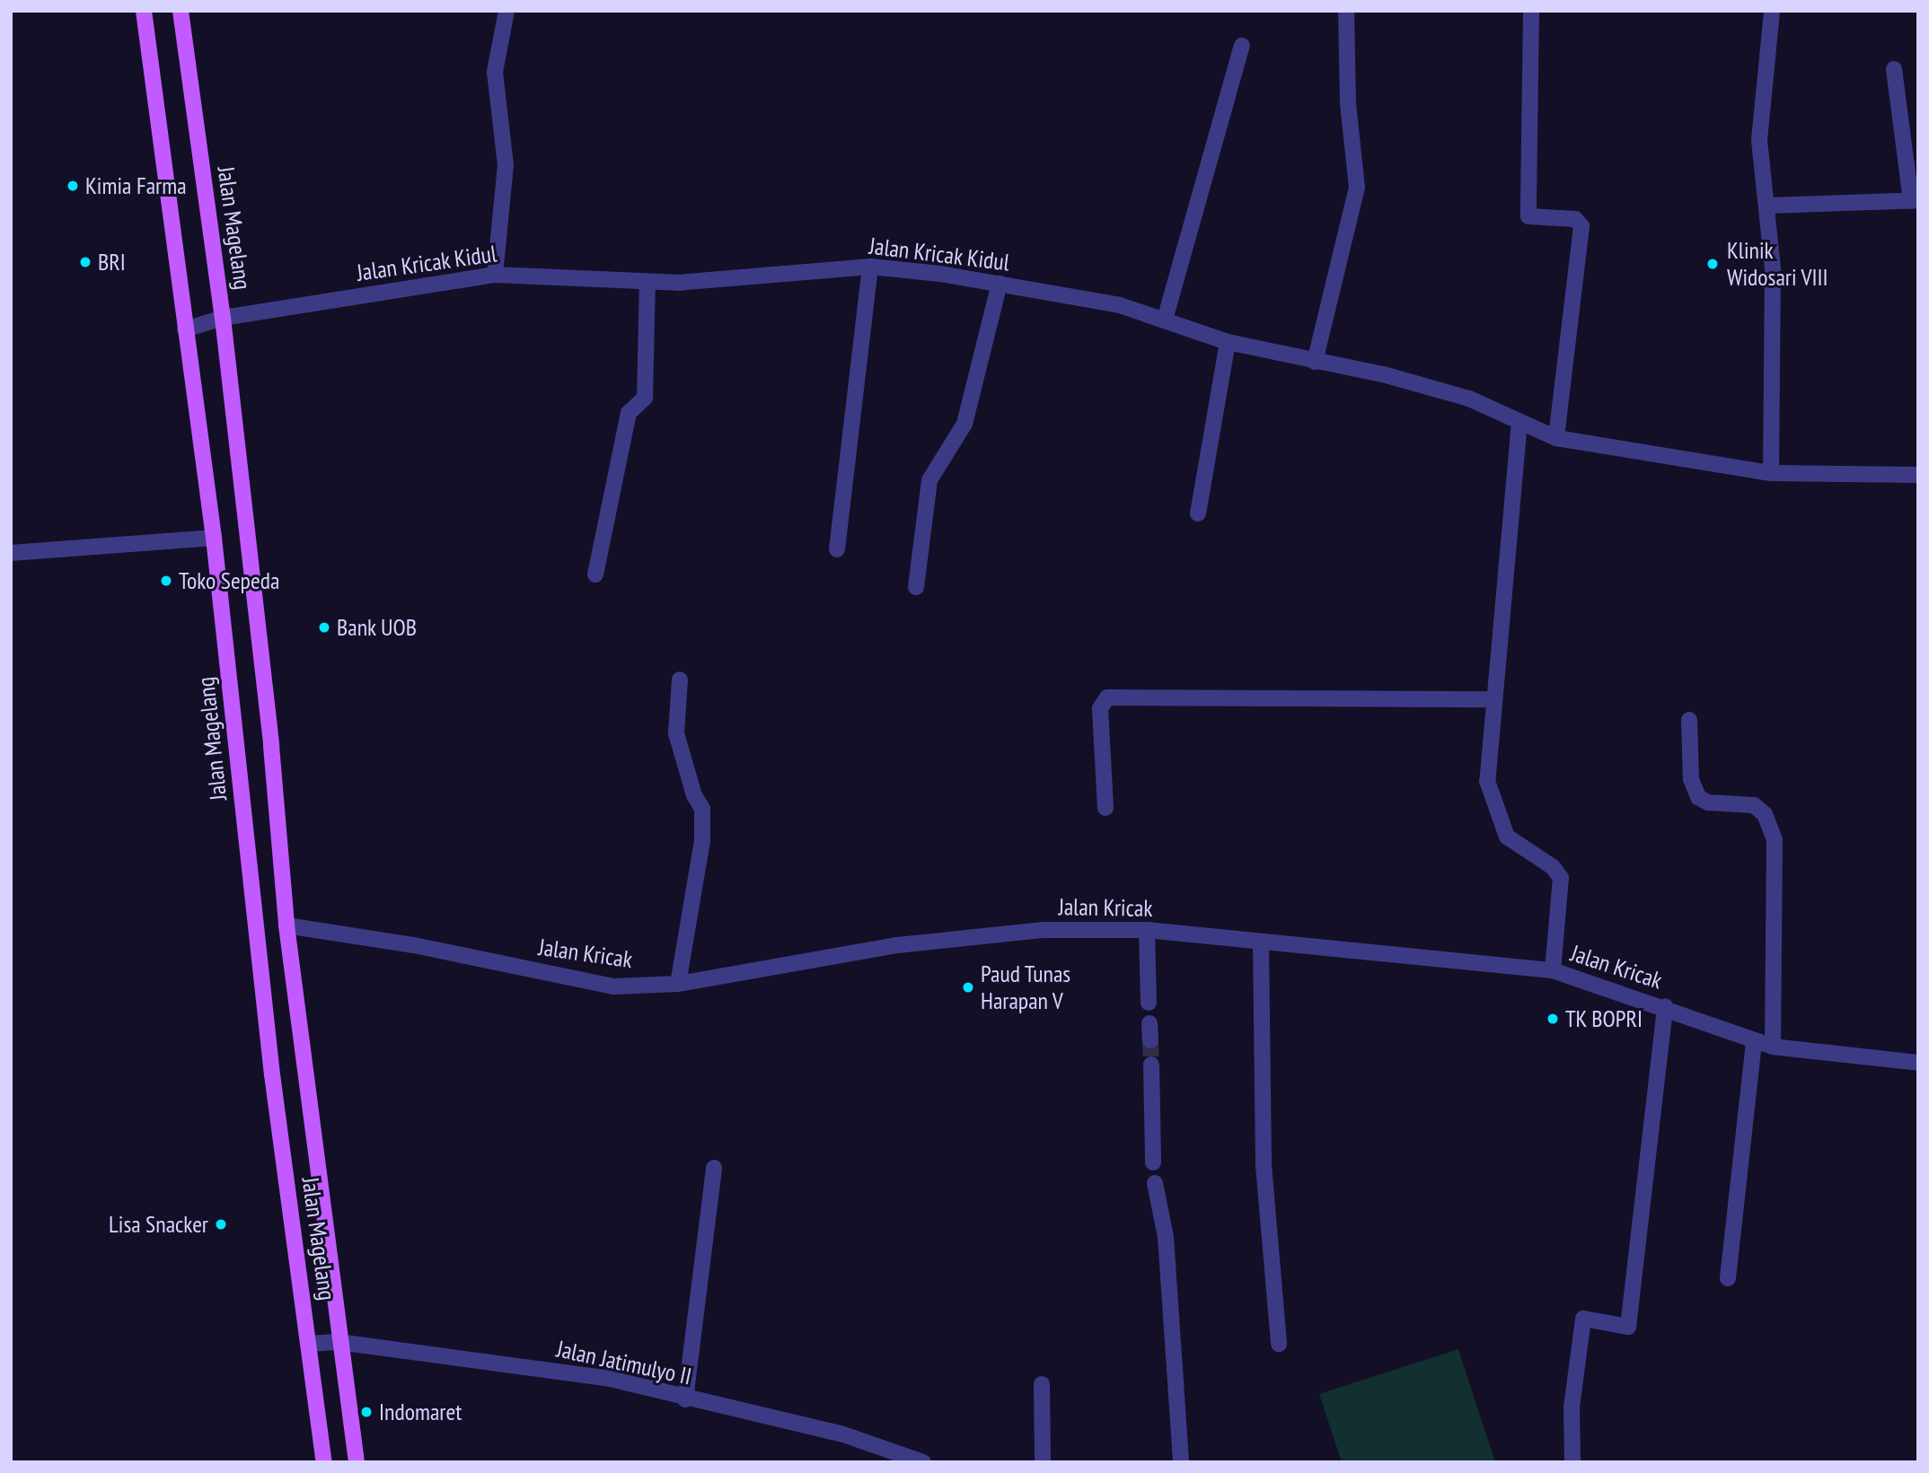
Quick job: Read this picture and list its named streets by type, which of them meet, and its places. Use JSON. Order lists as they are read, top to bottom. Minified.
{"streets":{"main road":["Jalan Magelang"],"street":["Jalan Kricak Kidul","Jalan Kricak","Jalan Jatimulyo II"]},"crossings":[["Jalan Magelang","Jalan Kricak Kidul"],["Jalan Magelang","Jalan Kricak"],["Jalan Magelang","Jalan Jatimulyo II"]],"places":["Kimia Farma","BRI","Klinik Widosari VIII","Toko Sepeda","Bank UOB","Paud Tunas Harapan V","TK BOPRI","Lisa Snacker","Indomaret"]}
